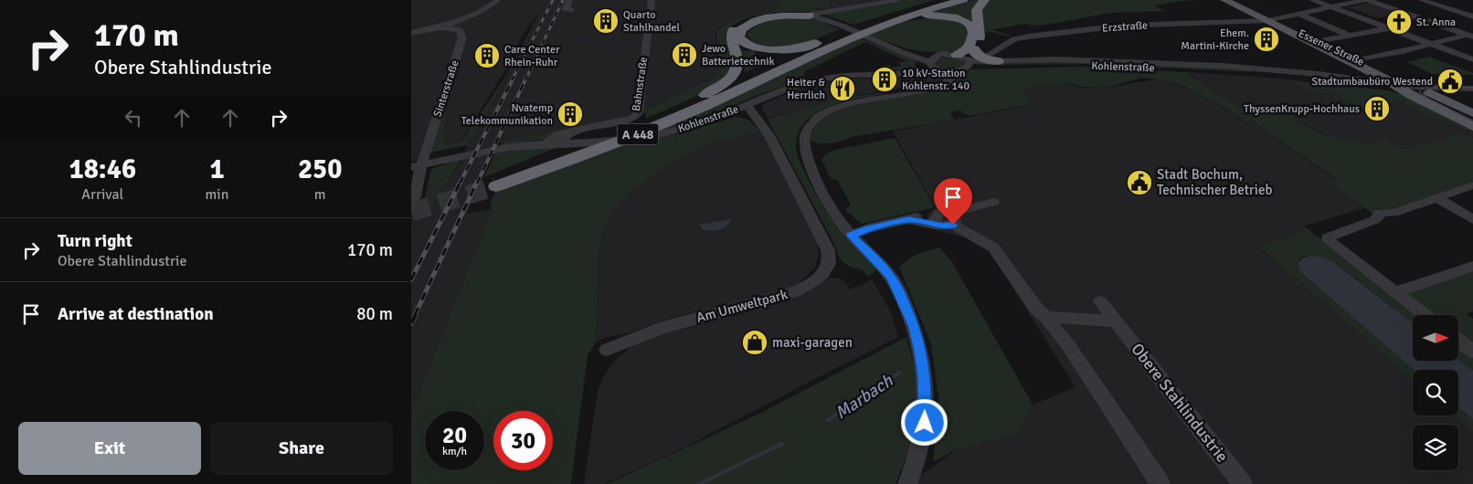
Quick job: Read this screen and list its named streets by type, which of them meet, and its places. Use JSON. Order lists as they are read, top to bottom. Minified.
{"streets":{"highway":["A 448"],"main road":["Essener Straße"],"street":["Erzstraße","Kohlenstraße","Bahnstraße","Sinterstraße","Am Umweltpark","Obere Stahlindustrie"]},"crossings":[["Erzstraße","Essener Straße"],["Erzstraße","Kohlenstraße"],["Essener Straße","Kohlenstraße"],["Kohlenstraße","Bahnstraße"],["Kohlenstraße","Sinterstraße"],["Kohlenstraße","Am Umweltpark"]],"water":["Marbach"],"places":{"building":["Quarto Stahlhandel","Ehem. Martini-Kirche","Jewo Batterietechnik","Care Center Rhein-Ruhr","10 kV-Station Kohlenstr. 140","ThyssenKrupp-Hochhaus","Nvatemp Telekommunikation"],"church":["St. Anna"],"public building":["Stadtumbaubüro Westend","Stadt Bochum, Technischer Betrieb"],"restaurant":["Heiter & Herrlich"],"shop":["maxi-garagen"]},"north":"right","page":{"turn":["170 m","Obere Stahlindustrie"],"eta":["18:46","Arrival","1","min","250","m"],"list":[{"name":"Turn right","note":"Obere Stahlindustrie","value":"170 m"},{"name":"Arrive at destination","value":"80 m"}],"speed":"20 km/h","limit":"30","buttons":["Exit","Share"]}}
